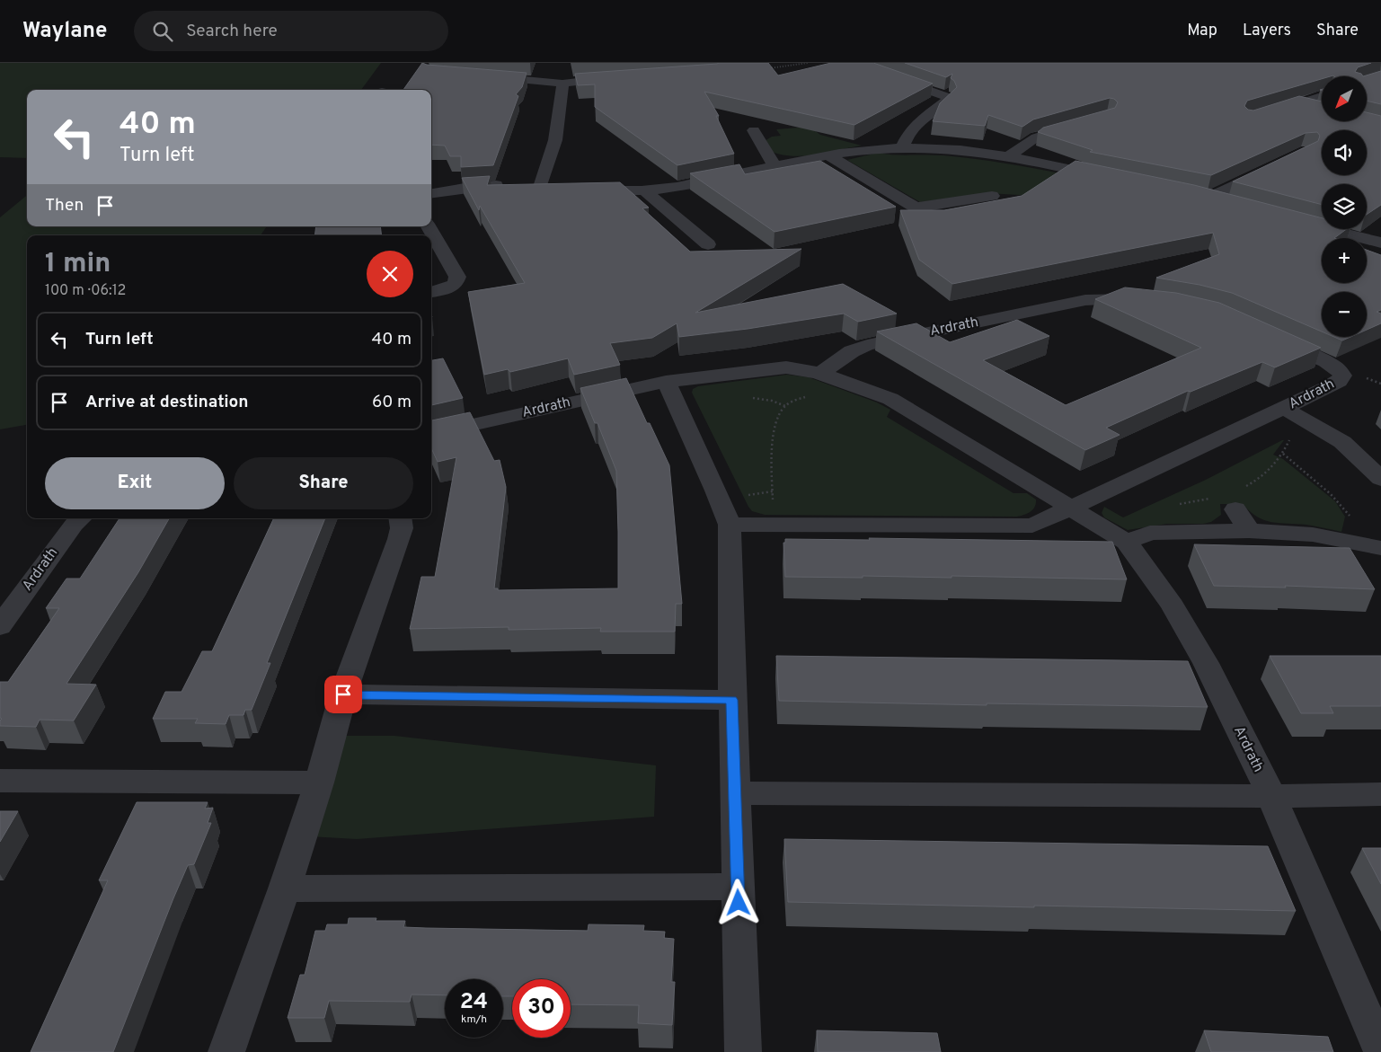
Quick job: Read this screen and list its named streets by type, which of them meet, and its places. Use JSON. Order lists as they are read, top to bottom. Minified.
{"streets":{"street":["Ardrath"]},"north":"bottom left","page":{"header":"Waylane","search":"Search here","nav":["Map","Layers","Share"],"map_buttons":["+","−"],"turn":["40 m","Turn left"],"then":"Then","heading":["1 min","100 m · 06:12"],"list":[{"name":"Turn left","value":"40 m"},{"name":"Arrive at destination","value":"60 m"}],"buttons":["Exit","Share"],"speed":"24 km/h","limit":"30"}}
